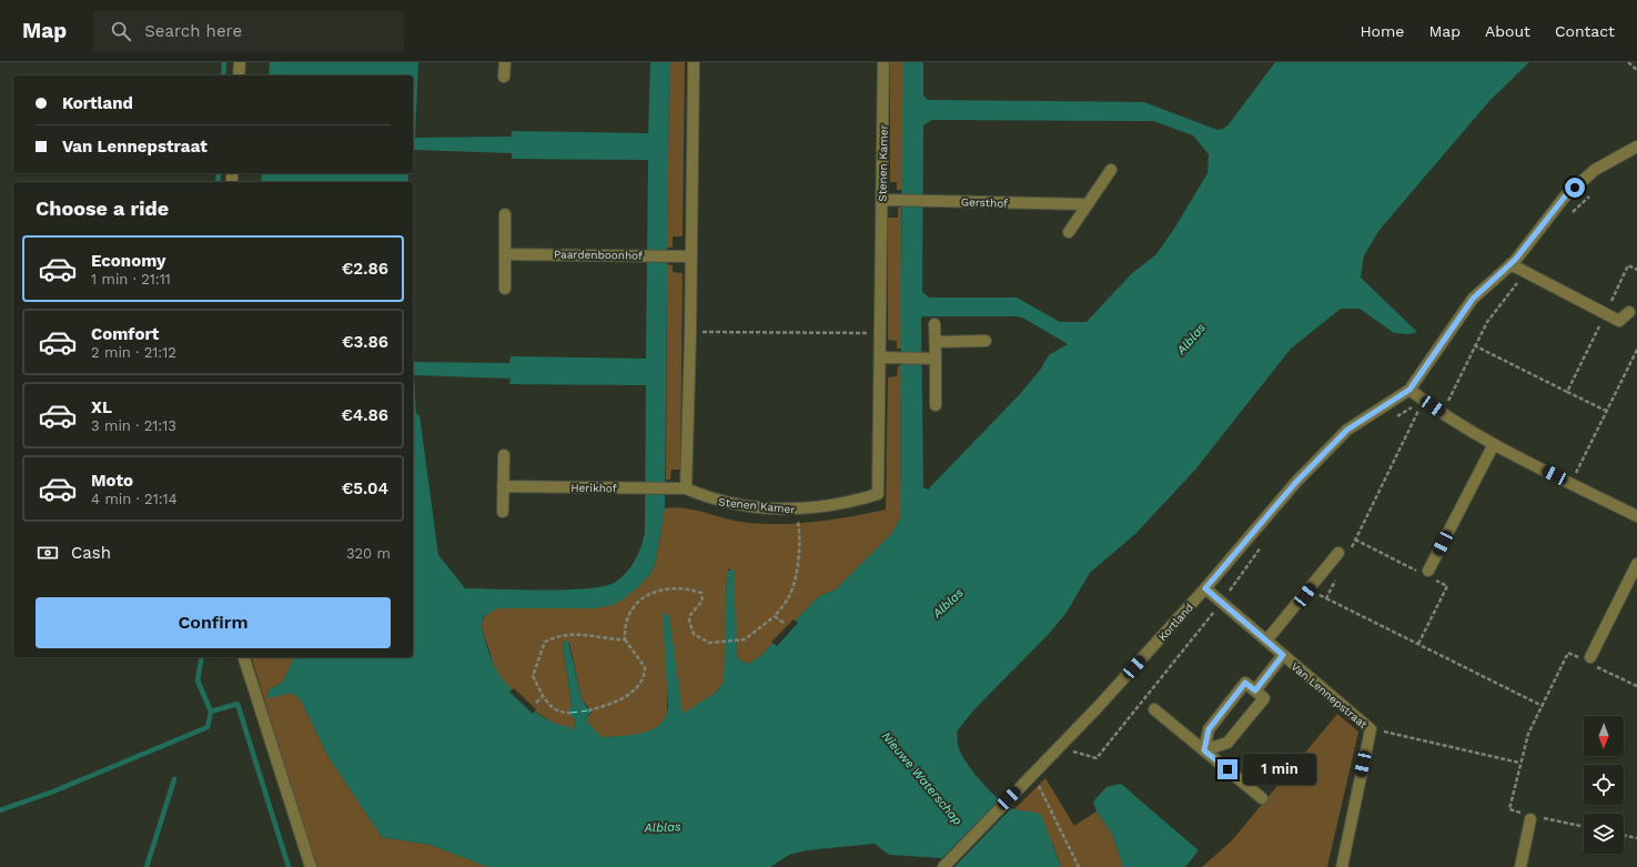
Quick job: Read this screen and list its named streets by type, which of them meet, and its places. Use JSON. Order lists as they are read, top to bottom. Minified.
{"streets":{"street":["Stenen Kamer","Gersthof","Paardenboonhof","Herikhof","Kortland","Van Lennepstraat"]},"crossings":[["Stenen Kamer","Gersthof"],["Stenen Kamer","Herikhof"],["Kortland","Van Lennepstraat"]],"water":["Alblas","Nieuwe Waterschap"],"north":"bottom","page":{"header":"Map","search":"Search here","nav":["Home","Map","About","Contact"],"banner":["Kortland","Van Lennepstraat"],"heading":"Choose a ride","list":[{"name":"Economy","note":"1 min · 21:11","value":"€2.86"},{"name":"Comfort","note":"2 min · 21:12","value":"€3.86"},{"name":"XL","note":"3 min · 21:13","value":"€4.86"},{"name":"Moto","note":"4 min · 21:14","value":"€5.04"}],"pay":["Cash","320 m"],"buttons":"Confirm","bubble":"1 min"}}
